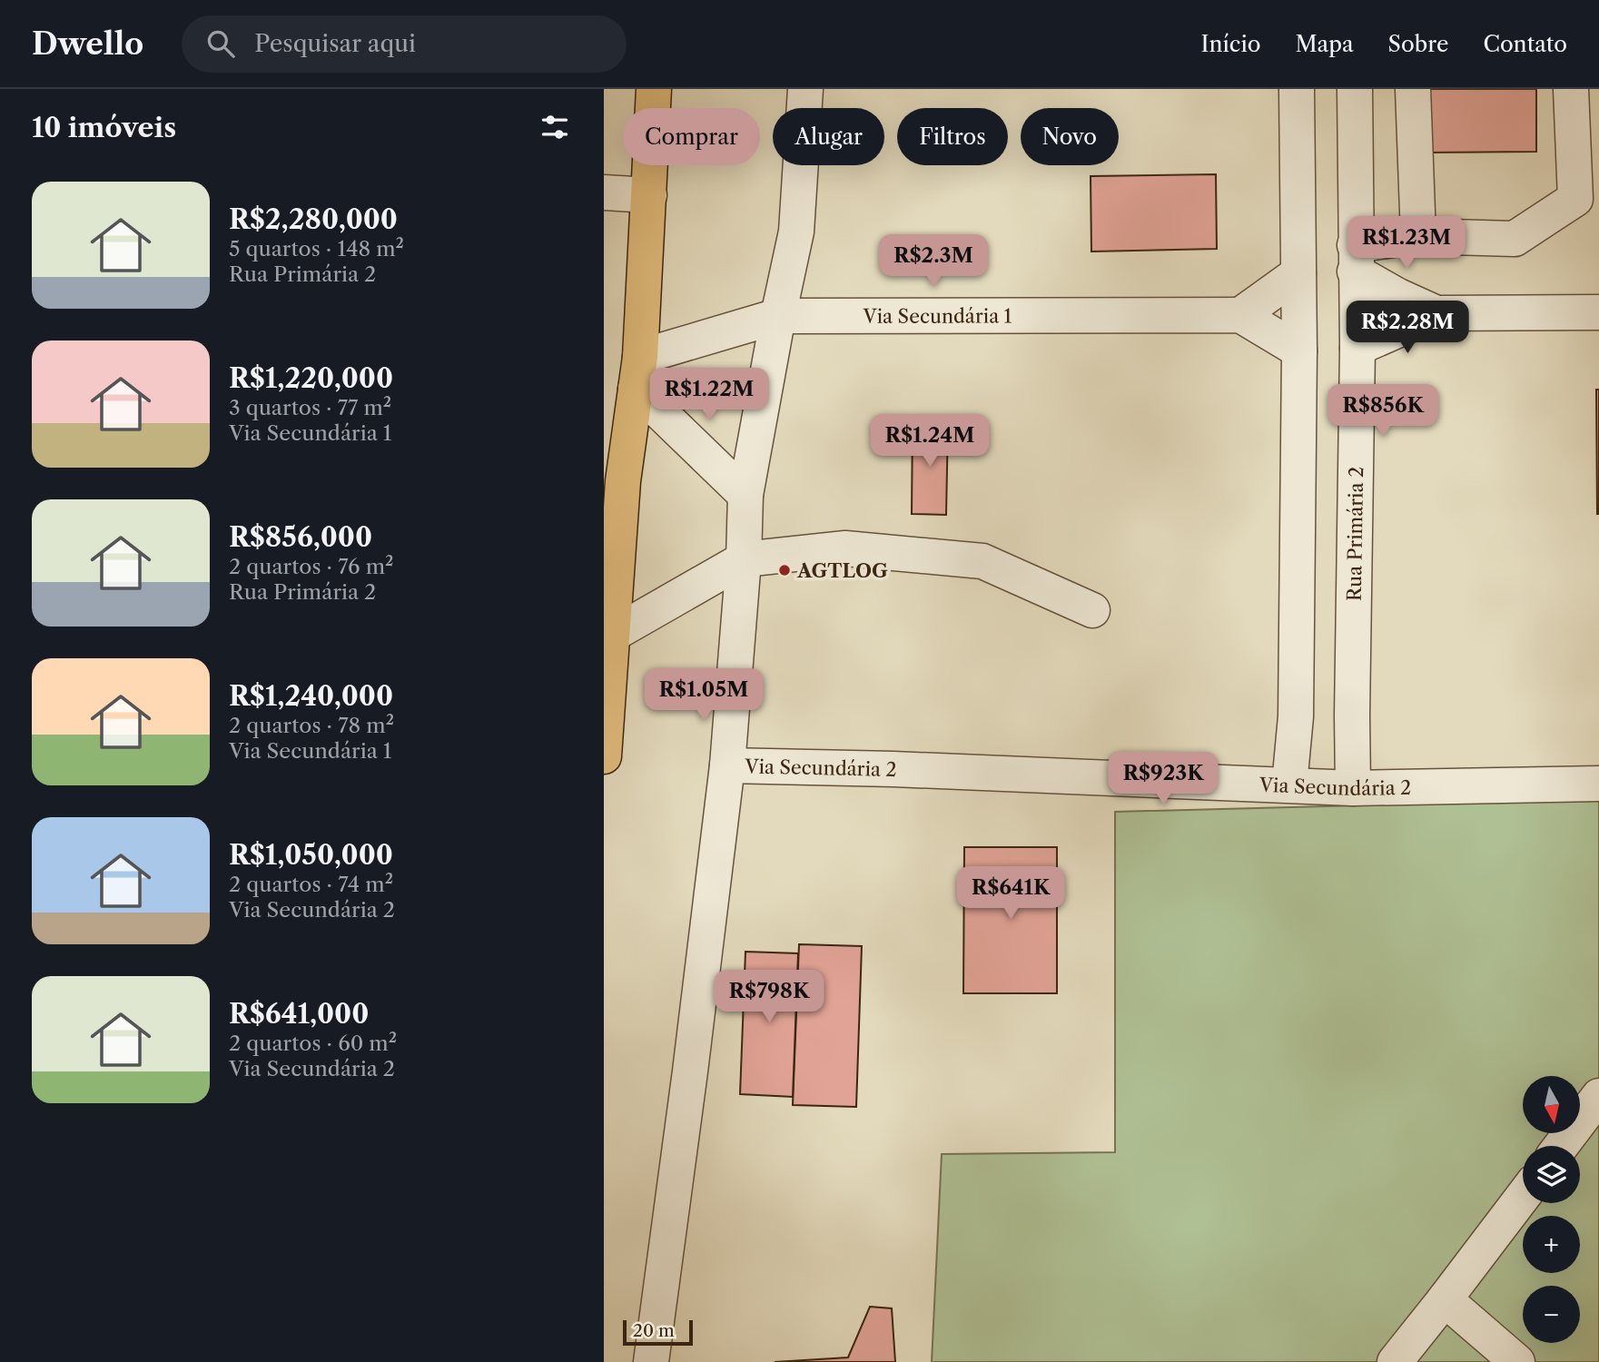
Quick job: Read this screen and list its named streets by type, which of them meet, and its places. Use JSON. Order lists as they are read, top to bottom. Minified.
{"streets":{"street":["Via Secundária 1","Rua Primária 2","Via Secundária 2"]},"crossings":[["Rua Primária 2","Via Secundária 2"]],"places":["AGTLOG"],"scale_bar":"20 m","north":"bottom","page":{"header":"Dwello","search":"Pesquisar aqui","nav":["Início","Mapa","Sobre","Contato"],"heading":"10 imóveis","chip":["Comprar","Alugar","Filtros","Novo"],"list":[{"name":"R$2,280,000","note":"5 quartos · 148 m² · Rua Primária 2"},{"name":"R$1,220,000","note":"3 quartos · 77 m² · Via Secundária 1"},{"name":"R$856,000","note":"2 quartos · 76 m² · Rua Primária 2"},{"name":"R$1,240,000","note":"2 quartos · 78 m² · Via Secundária 1"},{"name":"R$1,050,000","note":"2 quartos · 74 m² · Via Secundária 2"},{"name":"R$641,000","note":"2 quartos · 60 m² · Via Secundária 2"}],"price":["R$1.23M","R$2.3M","R$2.28M","R$1.22M","R$856K","R$1.24M","R$1.05M","R$923K","R$641K","R$798K"],"map_buttons":["+","−"],"scale":"20 m"}}
